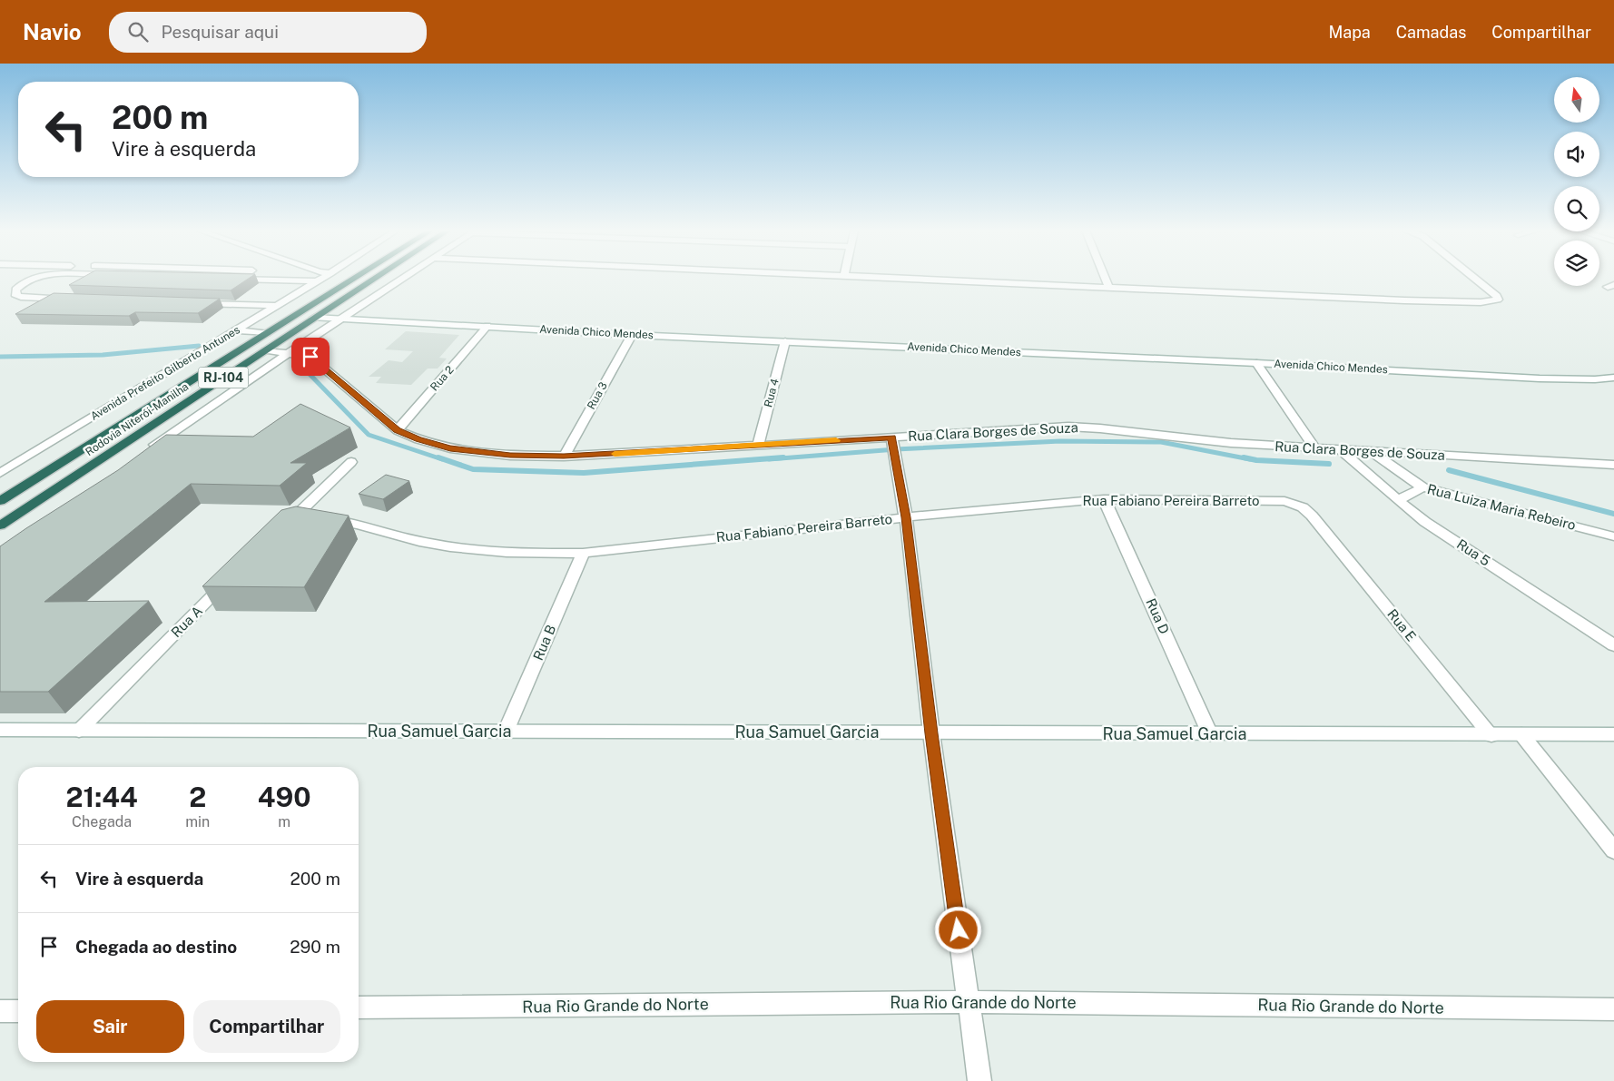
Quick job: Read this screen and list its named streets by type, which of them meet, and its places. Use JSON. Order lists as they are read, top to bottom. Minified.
{"streets":{"highway":["RJ-104","Rodovia Niterói-Manilha"],"street":["Avenida Chico Mendes","Avenida Prefeito Gilberto Antunes","Rua 2","Rua 4","Rua 3","Rua Clara Borges de Souza","Rua Fabiano Pereira Barreto","Rua Luiza Maria Rebeiro","Rua 5","Rua D","Rua A","Rua E","Rua B","Rua Samuel Garcia","Rua Rio Grande do Norte"]},"crossings":[["Avenida Chico Mendes","Rua 2"],["Avenida Chico Mendes","Rua 4"],["Avenida Chico Mendes","Rua 3"],["Avenida Chico Mendes","Rodovia Niterói-Manilha"],["Rua 2","Rua Clara Borges de Souza"],["Rua 4","Rua Clara Borges de Souza"],["Rua 3","Rua Clara Borges de Souza"],["Rodovia Niterói-Manilha","Rua Clara Borges de Souza"],["Rua Clara Borges de Souza","Rua Luiza Maria Rebeiro"],["Rua Clara Borges de Souza","Rua 5"],["Rua Fabiano Pereira Barreto","Rua D"],["Rua Fabiano Pereira Barreto","Rua E"],["Rua Fabiano Pereira Barreto","Rua B"],["Rua D","Rua Samuel Garcia"],["Rua A","Rua Samuel Garcia"],["Rua E","Rua Samuel Garcia"],["Rua B","Rua Samuel Garcia"]],"north":"top","page":{"header":"Navio","search":"Pesquisar aqui","nav":["Mapa","Camadas","Compartilhar"],"turn":["200 m","Vire à esquerda"],"eta":["21:44","Chegada","2","min","490","m"],"list":[{"name":"Vire à esquerda","value":"200 m"},{"name":"Chegada ao destino","value":"290 m"}],"buttons":["Sair","Compartilhar"]}}
